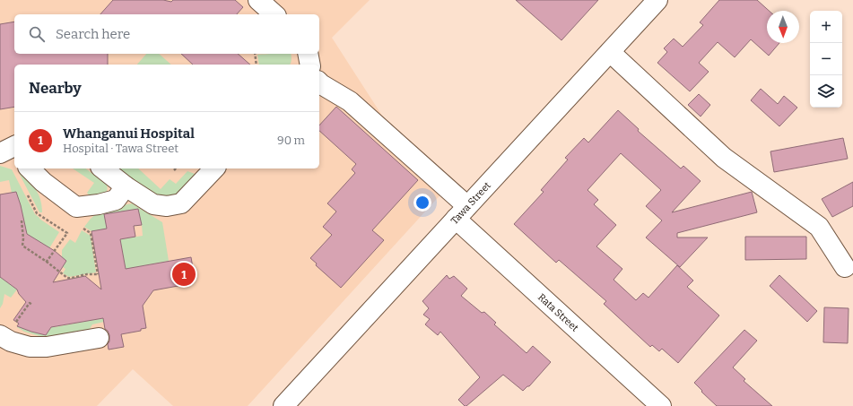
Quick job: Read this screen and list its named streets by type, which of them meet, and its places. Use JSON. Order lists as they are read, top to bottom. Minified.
{"streets":{"street":["Tawa Street","Rata Street"]},"crossings":[["Tawa Street","Rata Street"]],"north":"bottom","page":{"map_buttons":["+","−"],"search":"Search here","heading":"Nearby","list":[{"mark":"1","name":"Whanganui Hospital","note":"Hospital · Tawa Street","value":"90 m"}],"pins":"1"}}
